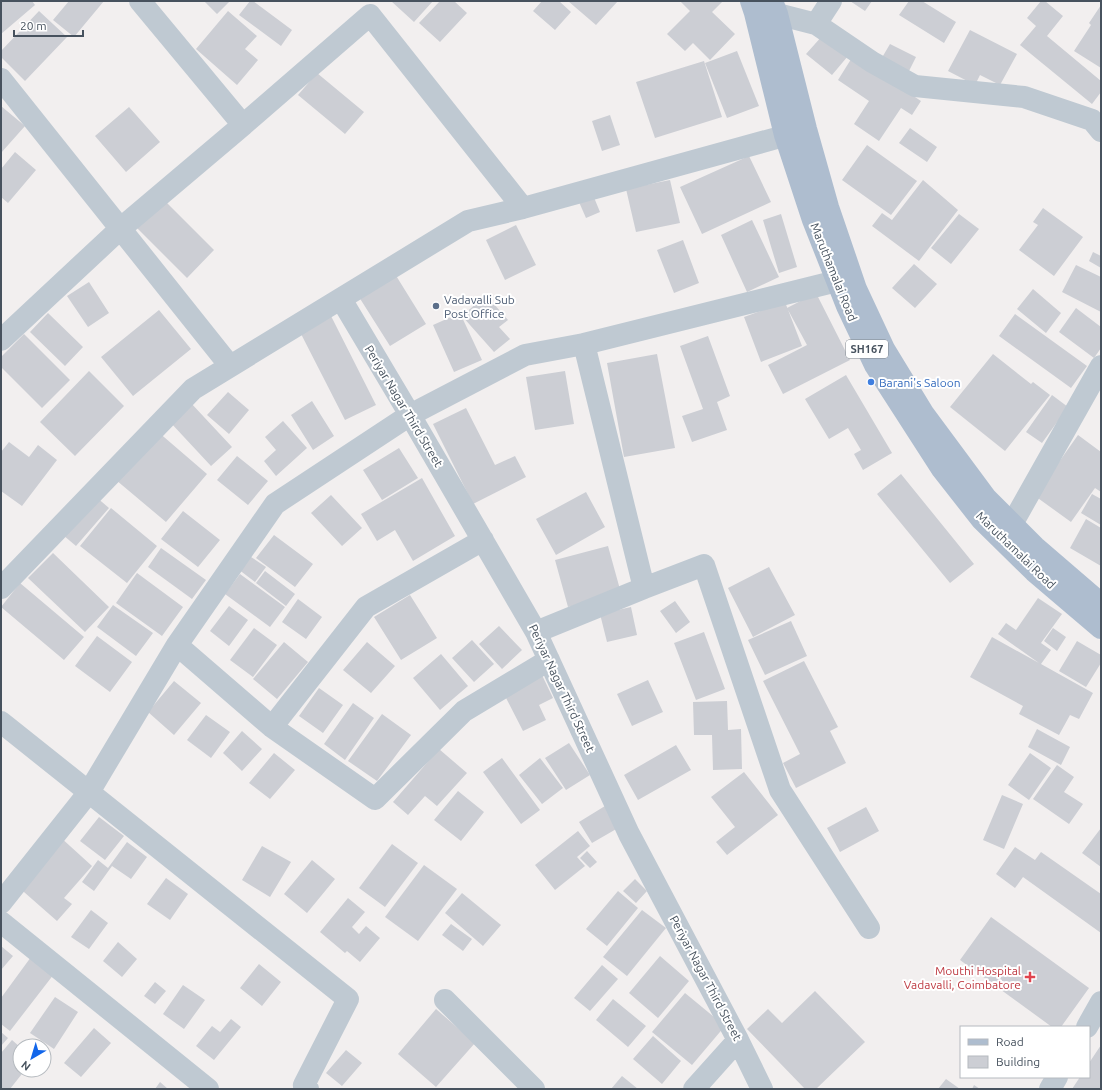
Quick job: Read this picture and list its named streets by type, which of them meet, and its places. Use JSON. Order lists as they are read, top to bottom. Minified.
{"streets":{"main road":["Maruthamalai Road","SH167"],"street":["Periyar Nagar Third Street"]},"places":{"other":["Vadavalli Sub Post Office","Barani's Saloon"],"health":["Mouthi Hospital Vadavalli, Coimbatore"]},"legend":["Road","Building"],"scale_bar":"20 m","north":"bottom left"}
